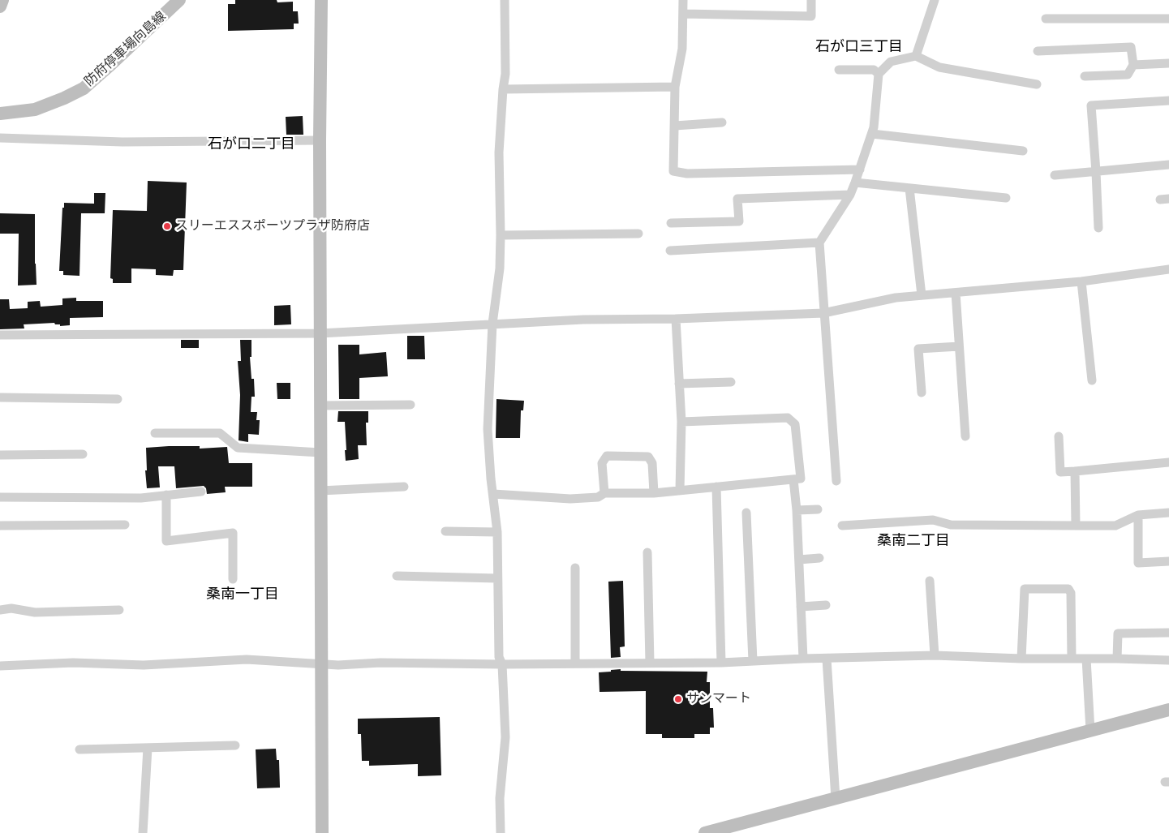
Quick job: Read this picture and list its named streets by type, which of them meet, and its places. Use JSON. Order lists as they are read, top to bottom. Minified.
{"streets":{"street":["防府停車場向島線"]},"districts":["石が口三丁目","石が口二丁目","桑南二丁目","桑南一丁目"],"places":["スリーエススポーツプラザ防府店","サンマート"]}
